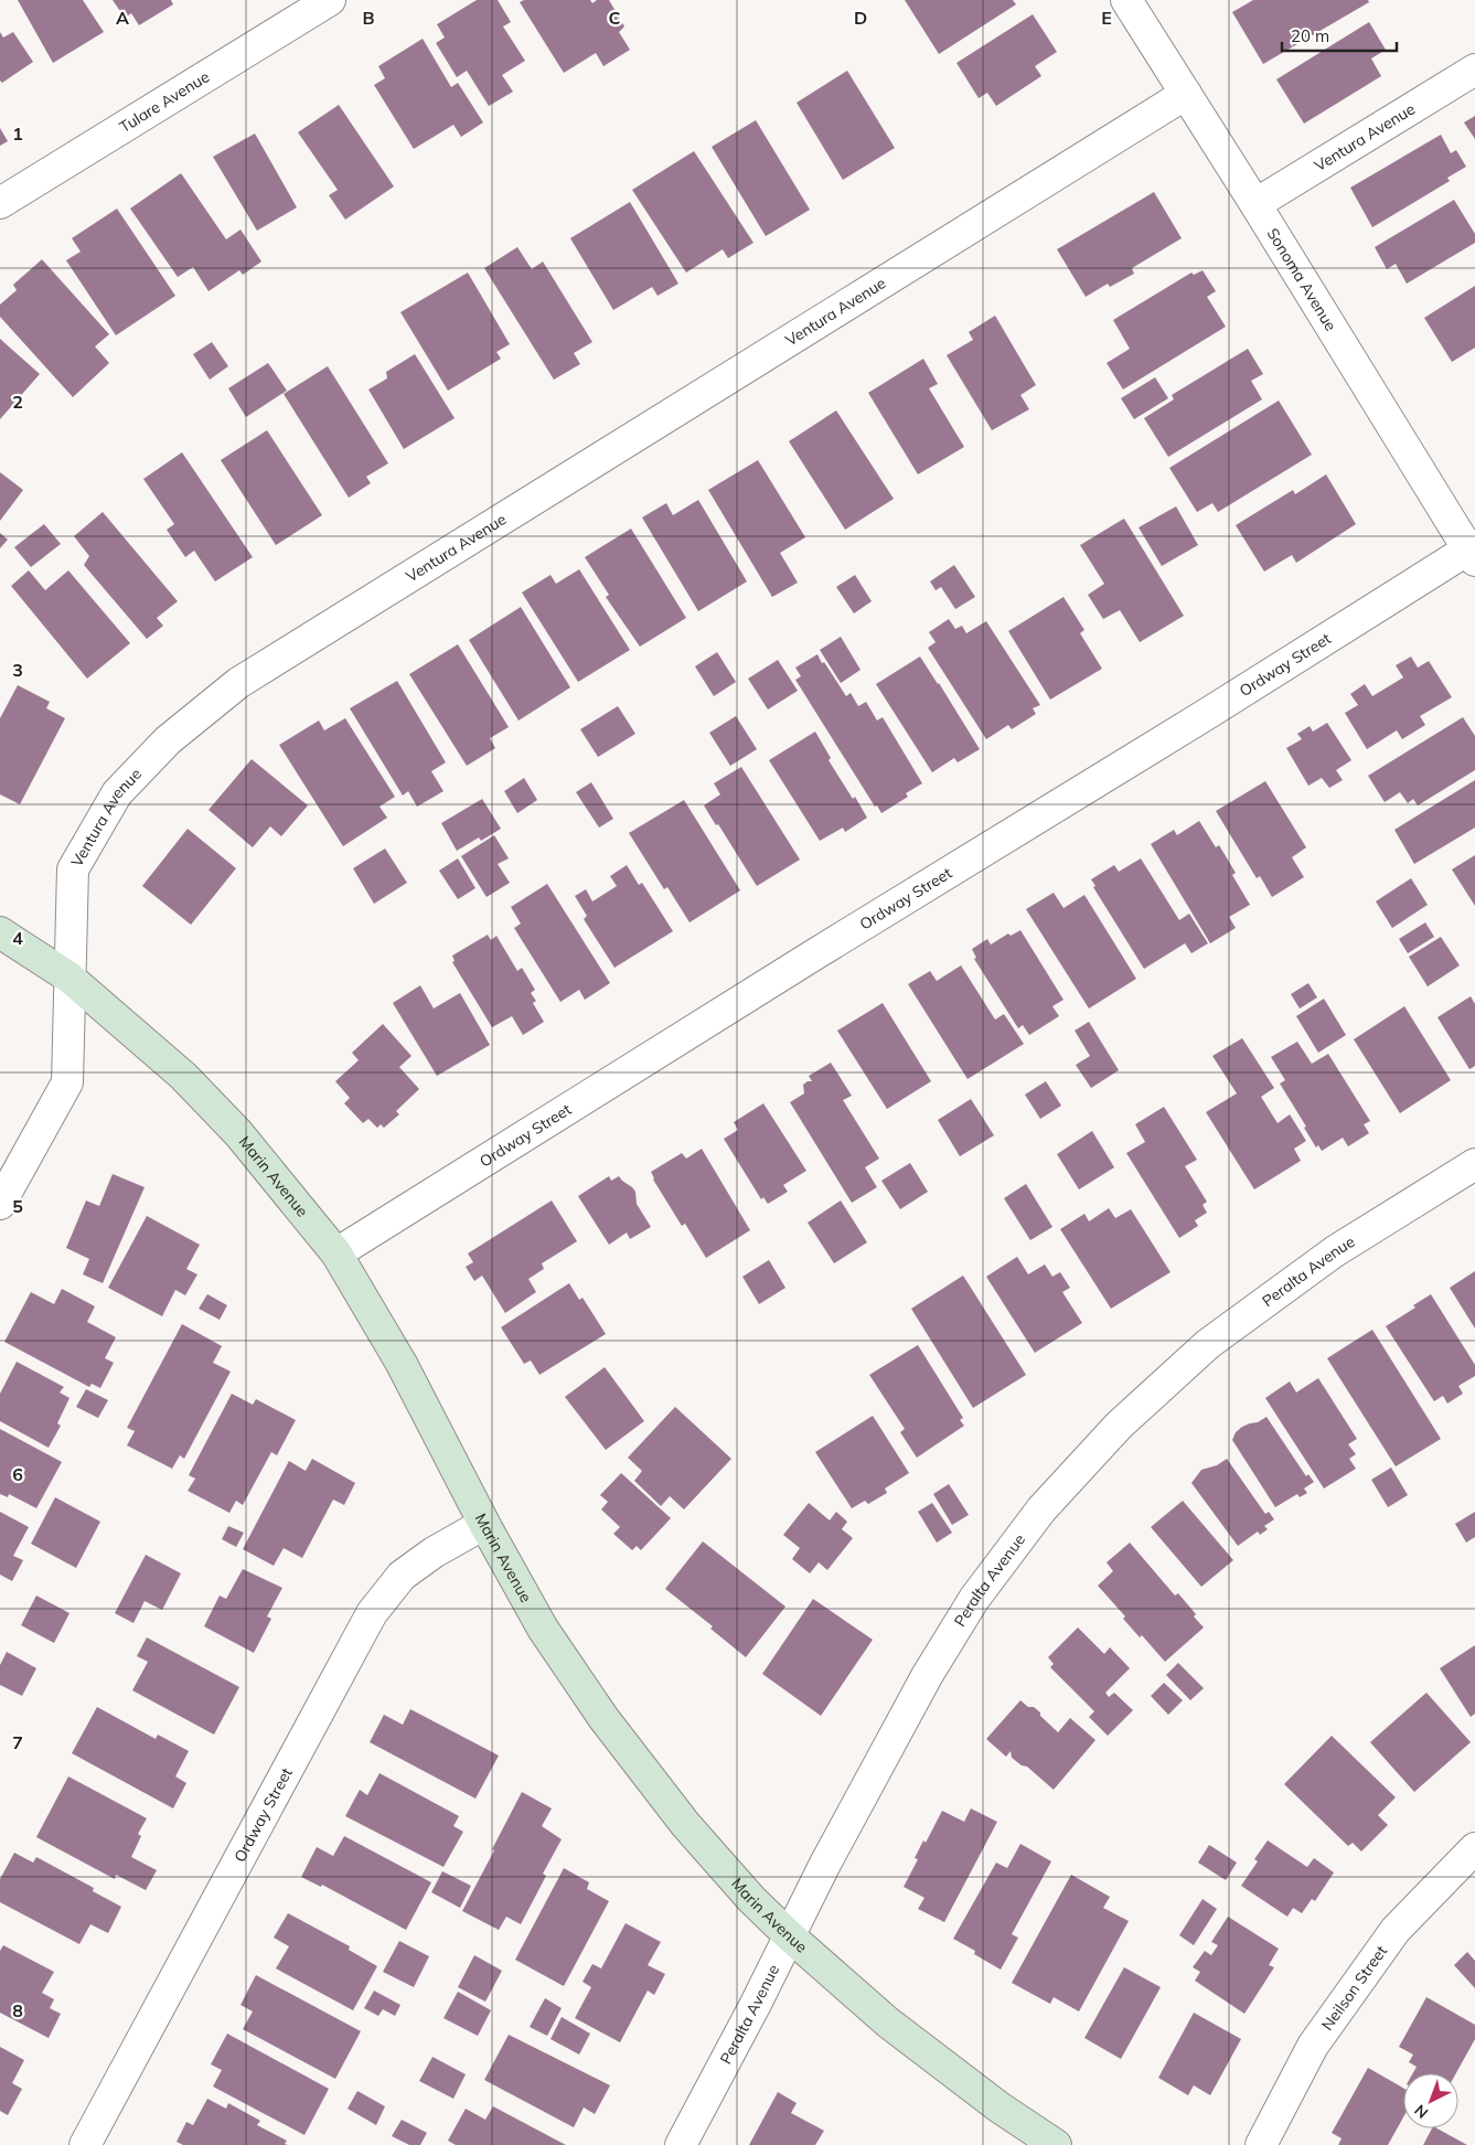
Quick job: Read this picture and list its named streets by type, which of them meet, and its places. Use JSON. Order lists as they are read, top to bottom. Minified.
{"streets":{"main road":["Marin Avenue"],"street":["Tulare Avenue","Ventura Avenue","Sonoma Avenue","Ordway Street","Peralta Avenue","Neilson Street"]},"crossings":[["Ventura Avenue","Sonoma Avenue"],["Ventura Avenue","Marin Avenue"],["Sonoma Avenue","Ordway Street"],["Ordway Street","Marin Avenue"],["Marin Avenue","Peralta Avenue"]],"scale_bar":"20 m","north":"bottom left","grid":{"columns":["A","B","C","D","E"],"rows":["1","2","3","4","5","6","7","8"]}}
